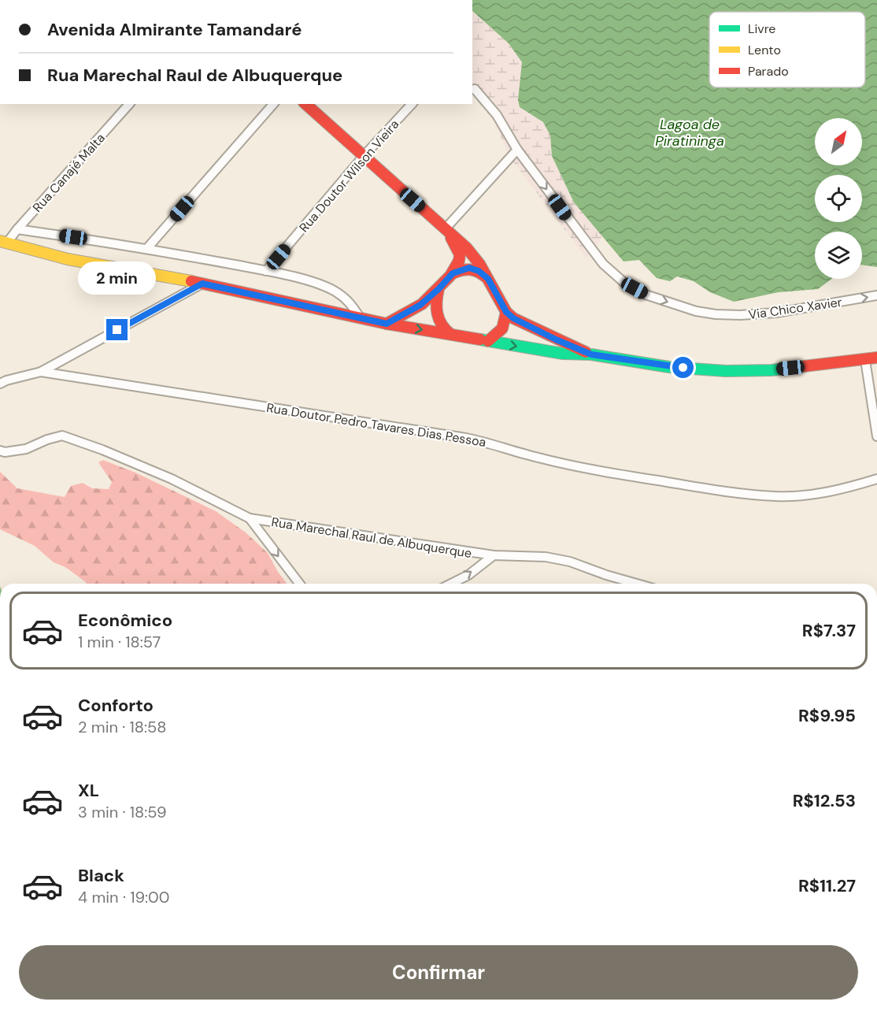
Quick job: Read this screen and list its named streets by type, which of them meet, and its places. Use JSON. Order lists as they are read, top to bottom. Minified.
{"streets":{"street":["Rua Canajé Malta","Rua Doutor Wilson Vieira","Via Chico Xavier","Rua Doutor Pedro Tavares Dias Pessoa","Rua Marechal Raul de Albuquerque"]},"water":["Lagoa de Piratininga"],"legend":["Livre","Lento","Parado"],"north":"top right","page":{"banner":["Avenida Almirante Tamandaré","Rua Marechal Raul de Albuquerque"],"bubble":"2 min","list":[{"name":"Econômico","note":"1 min · 18:57","value":"R$7.37"},{"name":"Conforto","note":"2 min · 18:58","value":"R$9.95"},{"name":"XL","note":"3 min · 18:59","value":"R$12.53"},{"name":"Black","note":"4 min · 19:00","value":"R$11.27"}],"buttons":"Confirmar"}}
